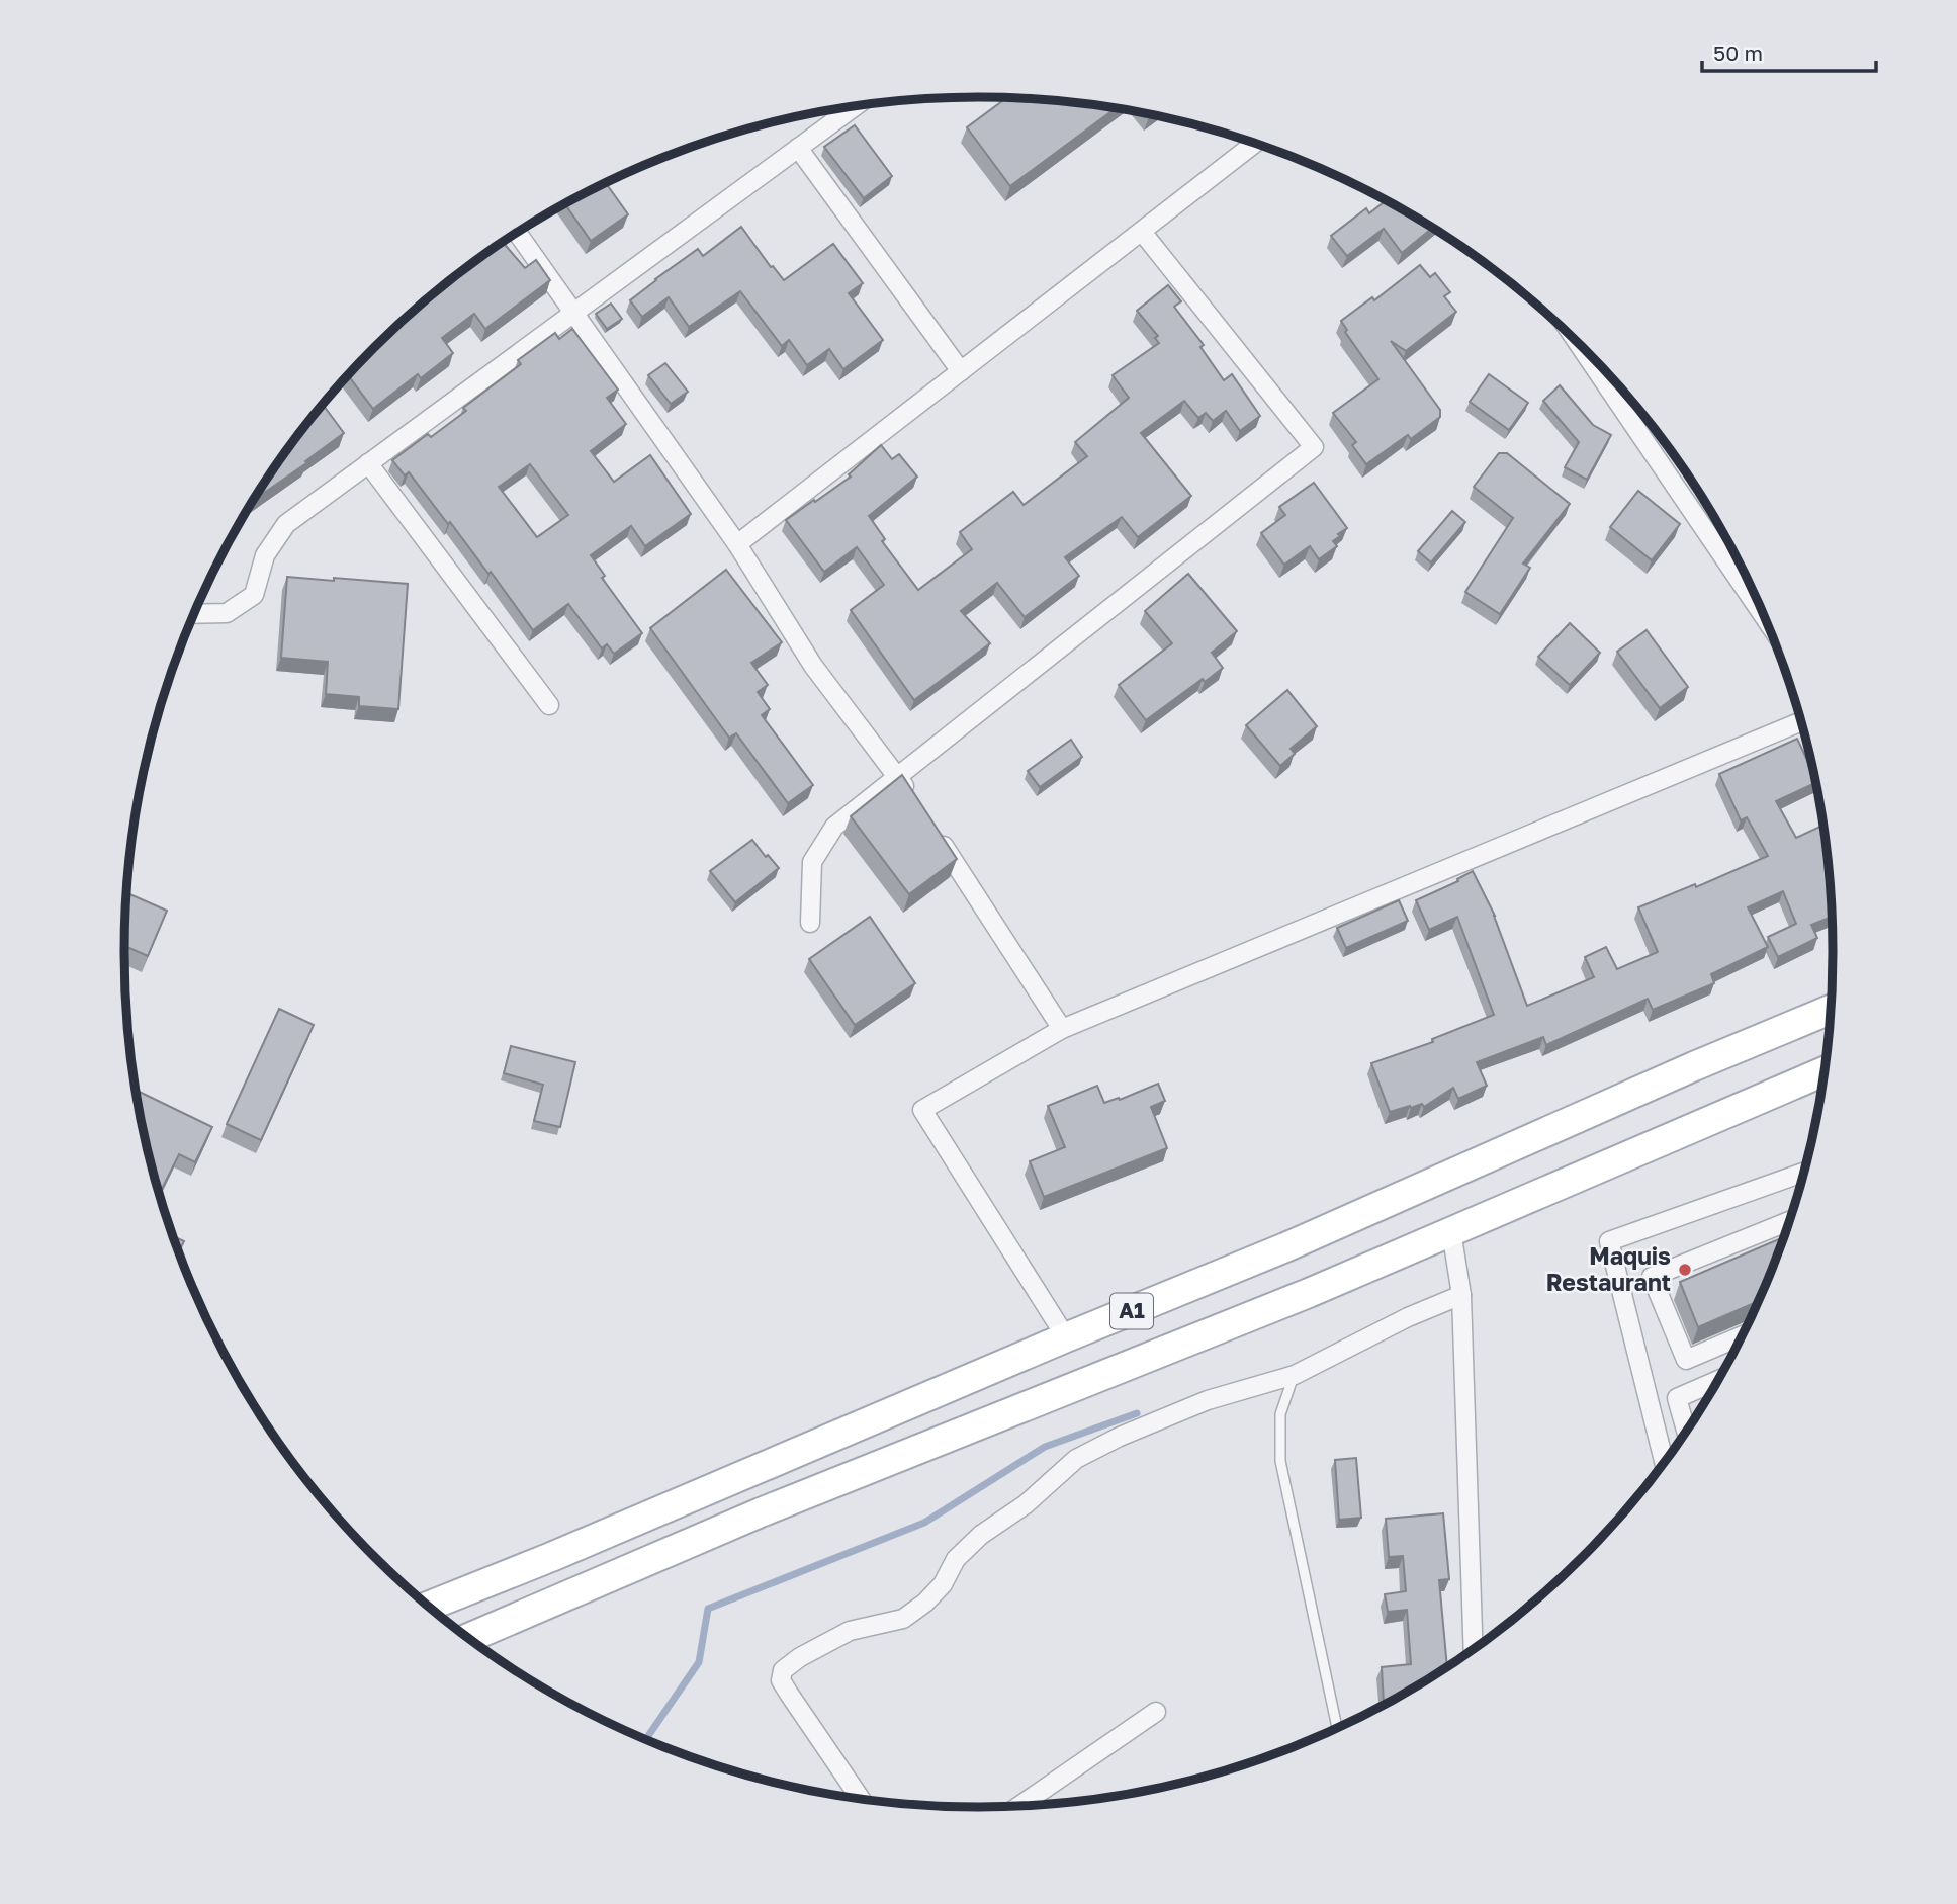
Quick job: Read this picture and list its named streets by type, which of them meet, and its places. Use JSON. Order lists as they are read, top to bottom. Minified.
{"streets":{"main road":["A1"]},"places":["Maquis Restaurant"],"scale_bar":"50 m"}
